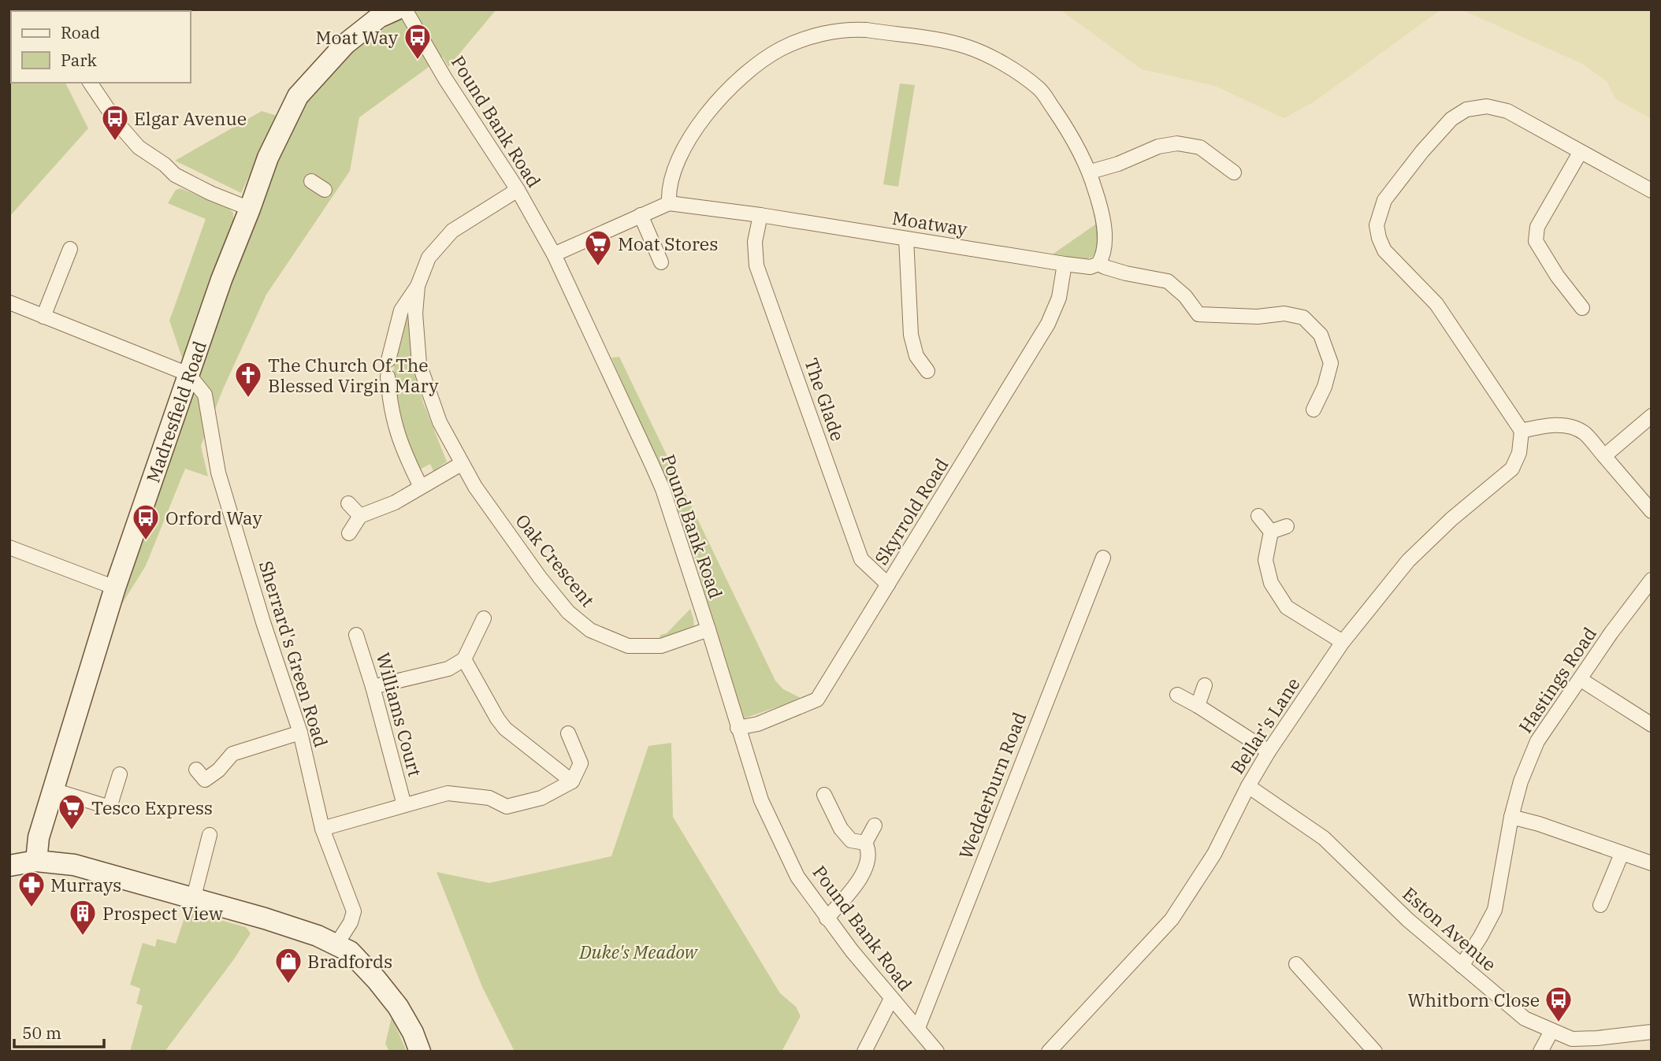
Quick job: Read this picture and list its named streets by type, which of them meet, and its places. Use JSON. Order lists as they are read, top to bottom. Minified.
{"streets":{"street":["Pound Bank Road","Moatway","The Glade","Madresfield Road","Skyrrold Road","Oak Crescent","Sherrard's Green Road","Hastings Road","Williams Court","Bellar's Lane","Wedderburn Road","Eston Avenue"]},"crossings":[["Pound Bank Road","Moatway"],["Pound Bank Road","Skyrrold Road"],["Pound Bank Road","Oak Crescent"],["Pound Bank Road","Wedderburn Road"],["Moatway","The Glade"],["Moatway","Skyrrold Road"],["The Glade","Skyrrold Road"],["Madresfield Road","Sherrard's Green Road"],["Hastings Road","Eston Avenue"],["Bellar's Lane","Eston Avenue"]],"parks":["Duke's Meadow"],"places":{"bus stop":["Moat Way","Elgar Avenue","Orford Way","Whitborn Close"],"supermarket":["Moat Stores","Tesco Express"],"church":["The Church Of The Blessed Virgin Mary"],"pharmacy":["Murrays"],"building":["Prospect View"],"shop":["Bradfords"]},"legend":["Road","Park"],"scale_bar":"50 m"}
